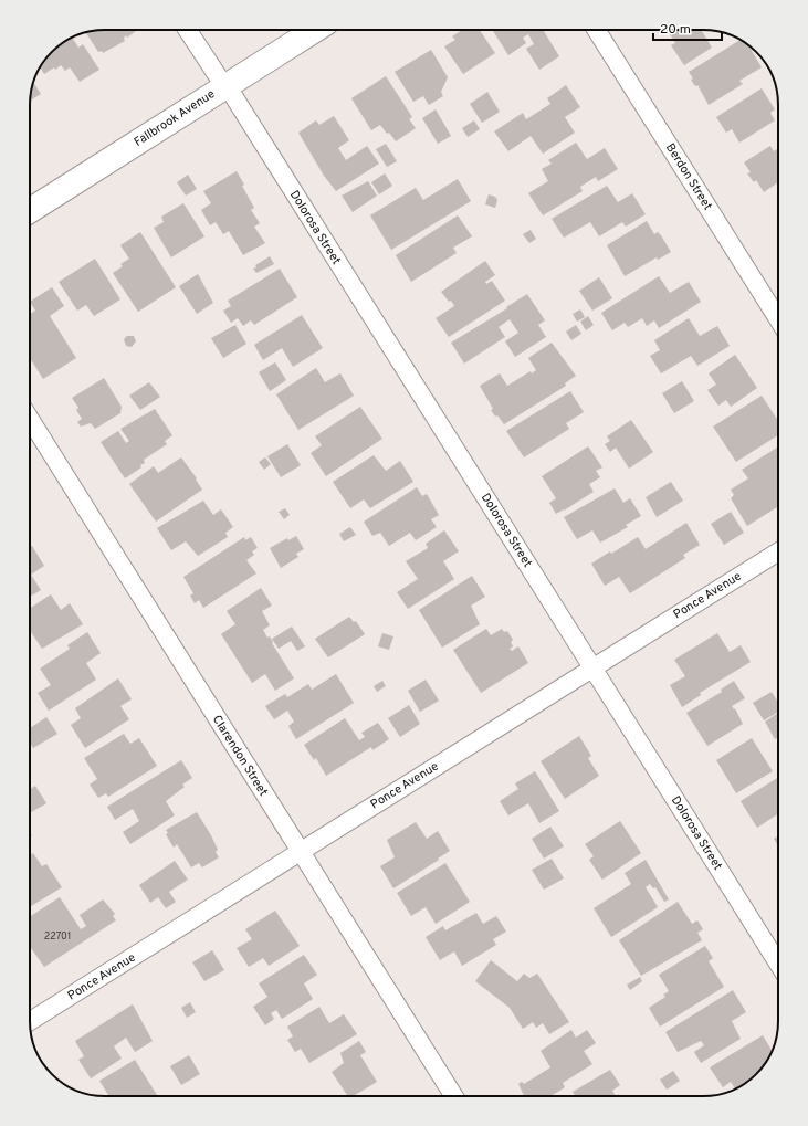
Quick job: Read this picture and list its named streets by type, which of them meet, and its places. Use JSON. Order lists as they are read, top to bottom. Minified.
{"streets":{"main road":["Fallbrook Avenue"],"street":["Berdon Street","Dolorosa Street","Ponce Avenue","Clarendon Street"]},"crossings":[["Fallbrook Avenue","Dolorosa Street"],["Dolorosa Street","Ponce Avenue"],["Ponce Avenue","Clarendon Street"]],"house_numbers":["22701"],"scale_bar":"20 m"}
